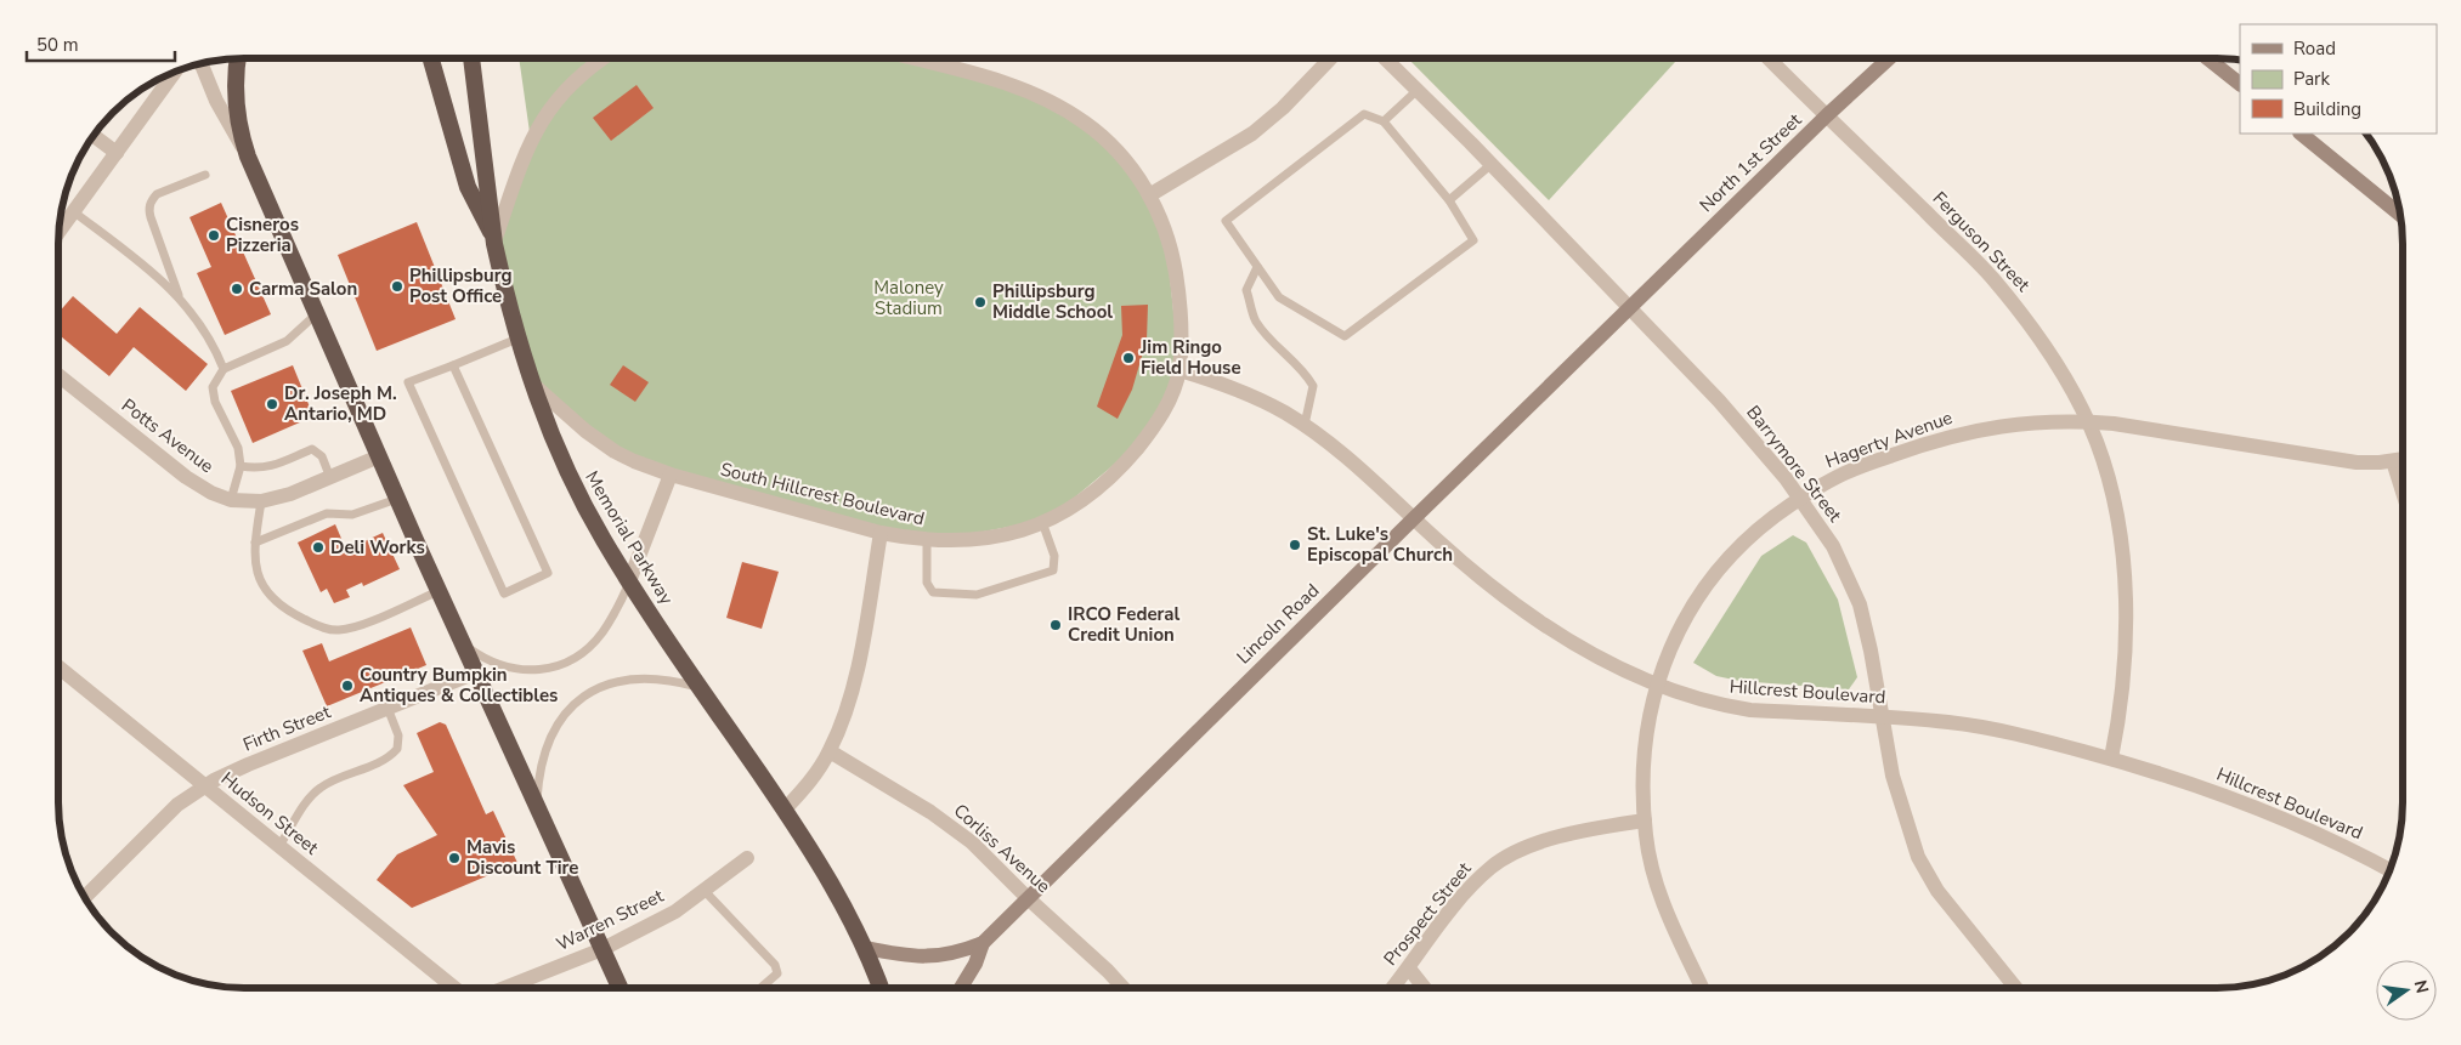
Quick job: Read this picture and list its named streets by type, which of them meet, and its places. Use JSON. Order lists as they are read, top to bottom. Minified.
{"streets":{"highway":["Memorial Parkway"],"main road":["North 1st Street","Lincoln Road"],"street":["Ferguson Street","Potts Avenue","Hagerty Avenue","Barrymore Street","South Hillcrest Boulevard","Hillcrest Boulevard","Firth Street","Hudson Street","Corliss Avenue","Prospect Street","Warren Street"]},"crossings":[["North 1st Street","Ferguson Street"],["North 1st Street","Barrymore Street"],["North 1st Street","Lincoln Road"],["Ferguson Street","Hagerty Avenue"],["Ferguson Street","Hillcrest Boulevard"],["Hagerty Avenue","Barrymore Street"],["Hagerty Avenue","Hillcrest Boulevard"],["Hagerty Avenue","Prospect Street"],["Barrymore Street","Lincoln Road"],["Barrymore Street","Hillcrest Boulevard"],["South Hillcrest Boulevard","Memorial Parkway"],["South Hillcrest Boulevard","Hillcrest Boulevard"],["Memorial Parkway","Lincoln Road"],["Lincoln Road","Hillcrest Boulevard"],["Lincoln Road","Corliss Avenue"],["Firth Street","Hudson Street"]],"parks":["Maloney Stadium"],"places":["Cisneros Pizzeria","Phillipsburg Post Office","Carma Salon","Phillipsburg Middle School","Jim Ringo Field House","Dr. Joseph M. Antario, MD","St. Luke's Episcopal Church","Deli Works","IRCO Federal Credit Union","Country Bumpkin Antiques & Collectibles","Mavis Discount Tire"],"legend":["Road","Park","Building"],"scale_bar":"50 m","north":"right"}
